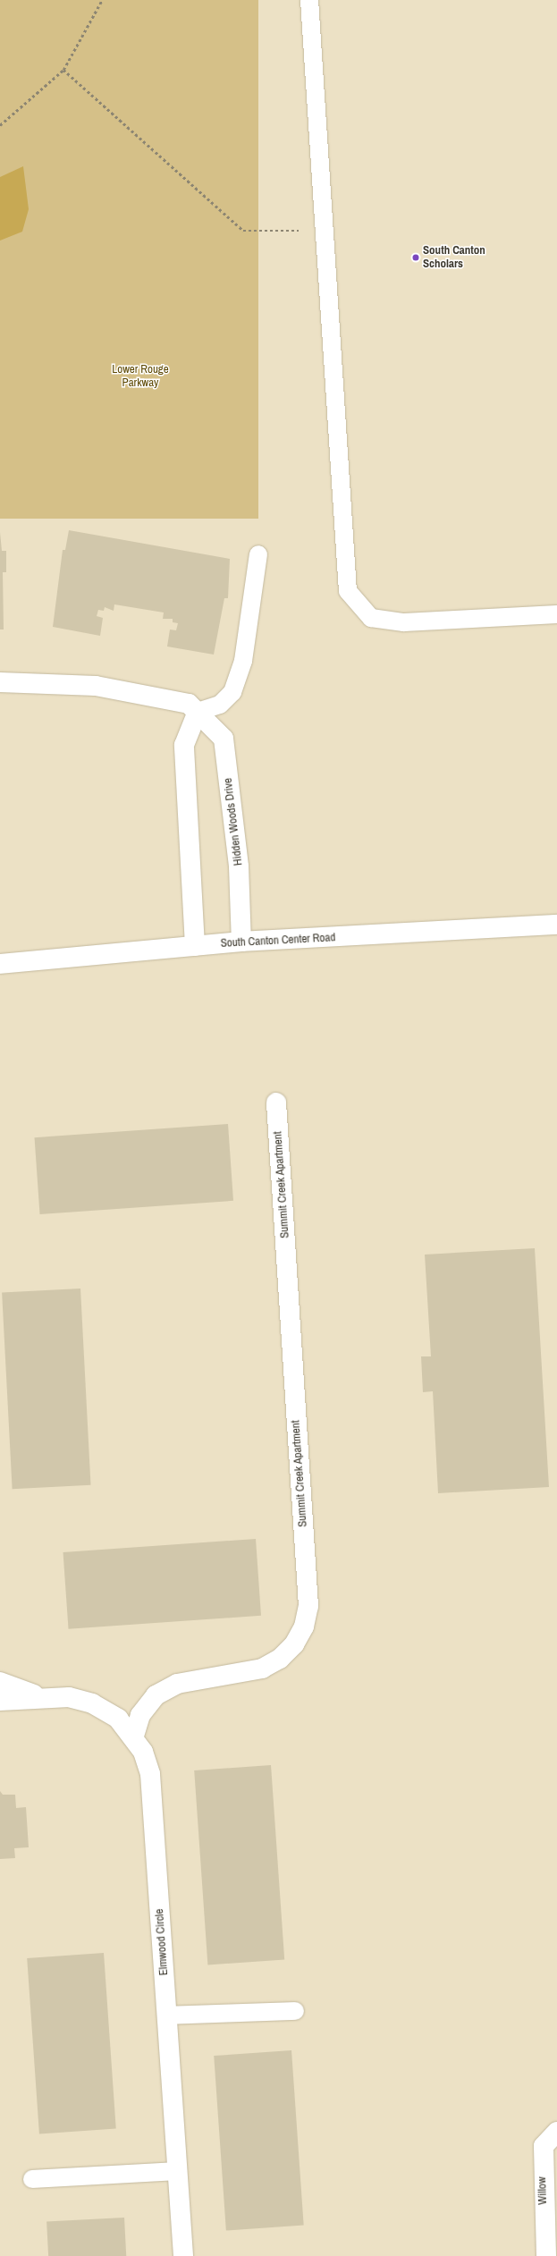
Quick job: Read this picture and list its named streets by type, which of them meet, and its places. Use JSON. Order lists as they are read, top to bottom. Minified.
{"streets":{"street":["Hidden Woods Drive","South Canton Center Road","Summit Creek Apartment","Elmwood Circle","Willow"]},"crossings":[["Hidden Woods Drive","South Canton Center Road"],["Summit Creek Apartment","Elmwood Circle"]],"parks":["Lower Rouge Parkway"],"places":["South Canton Scholars"]}
